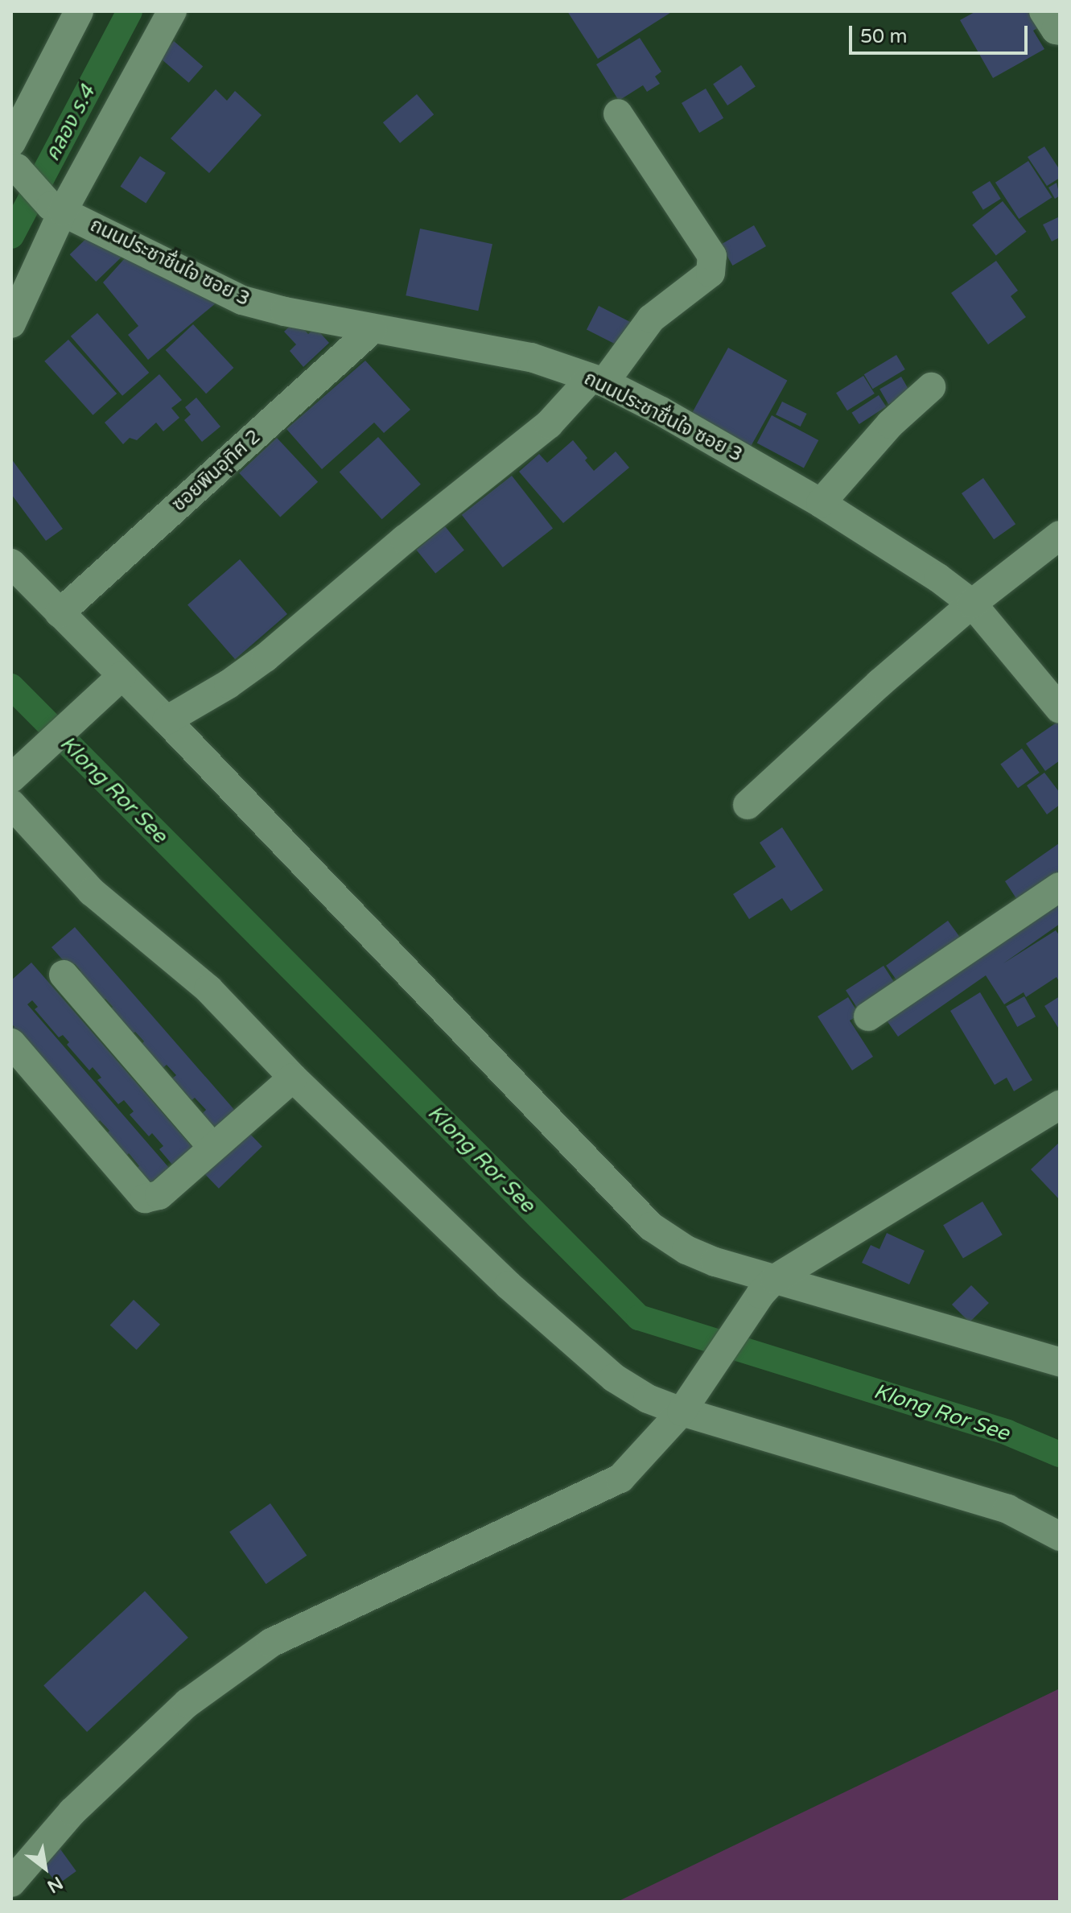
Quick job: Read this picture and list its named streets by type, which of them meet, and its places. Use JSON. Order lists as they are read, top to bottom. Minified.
{"streets":{"street":["ถนนประชาชื่นใจ ซอย 3","ซอยพินอุทิศ 2"]},"crossings":[["ถนนประชาชื่นใจ ซอย 3","ซอยพินอุทิศ 2"]],"water":["คลอง ร.4","Klong Ror See"],"scale_bar":"50 m","north":"bottom right"}
